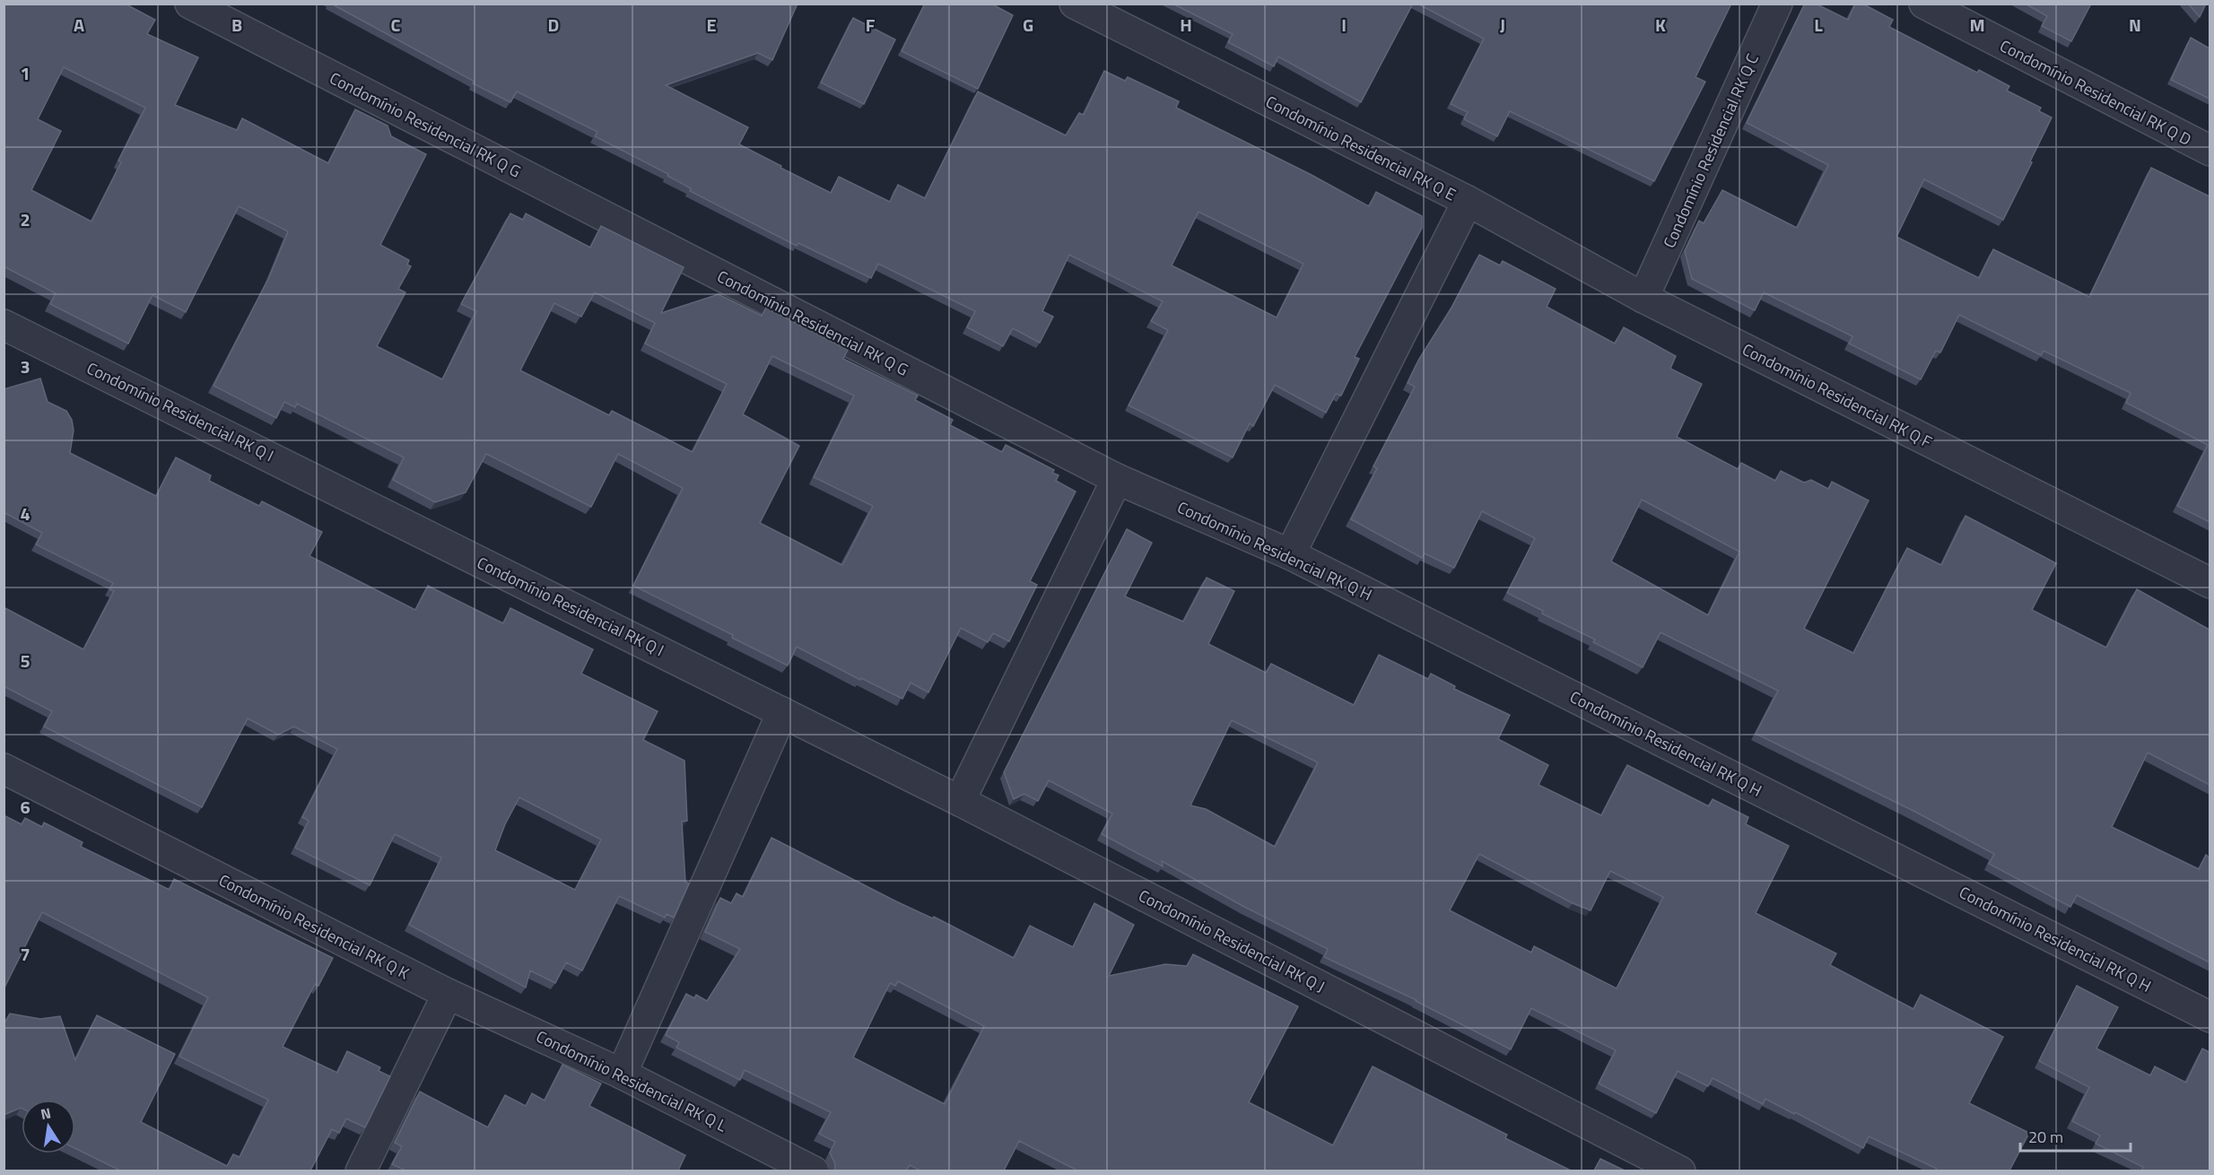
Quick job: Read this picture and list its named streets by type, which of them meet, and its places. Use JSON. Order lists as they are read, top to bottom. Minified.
{"streets":{"street":["Condomínio Residencial RK Q D","Condomínio Residencial RK Q G","Condomínio Residencial RK Q E","Condomínio Residencial RK Q C","Condomínio Residencial RK Q F","Condomínio Residencial RK Q I","Condomínio Residencial RK Q H","Condomínio Residencial RK Q K","Condomínio Residencial RK Q J","Condomínio Residencial RK Q L"]},"crossings":[["Condomínio Residencial RK Q G","Condomínio Residencial RK Q H"],["Condomínio Residencial RK Q E","Condomínio Residencial RK Q F"],["Condomínio Residencial RK Q E","Condomínio Residencial RK Q H"],["Condomínio Residencial RK Q C","Condomínio Residencial RK Q F"],["Condomínio Residencial RK Q I","Condomínio Residencial RK Q J"],["Condomínio Residencial RK Q K","Condomínio Residencial RK Q L"]],"scale_bar":"20 m","north":"top","grid":{"columns":["A","B","C","D","E","F","G","H","I","J","K","L","M","N"],"rows":["1","2","3","4","5","6","7"]}}
